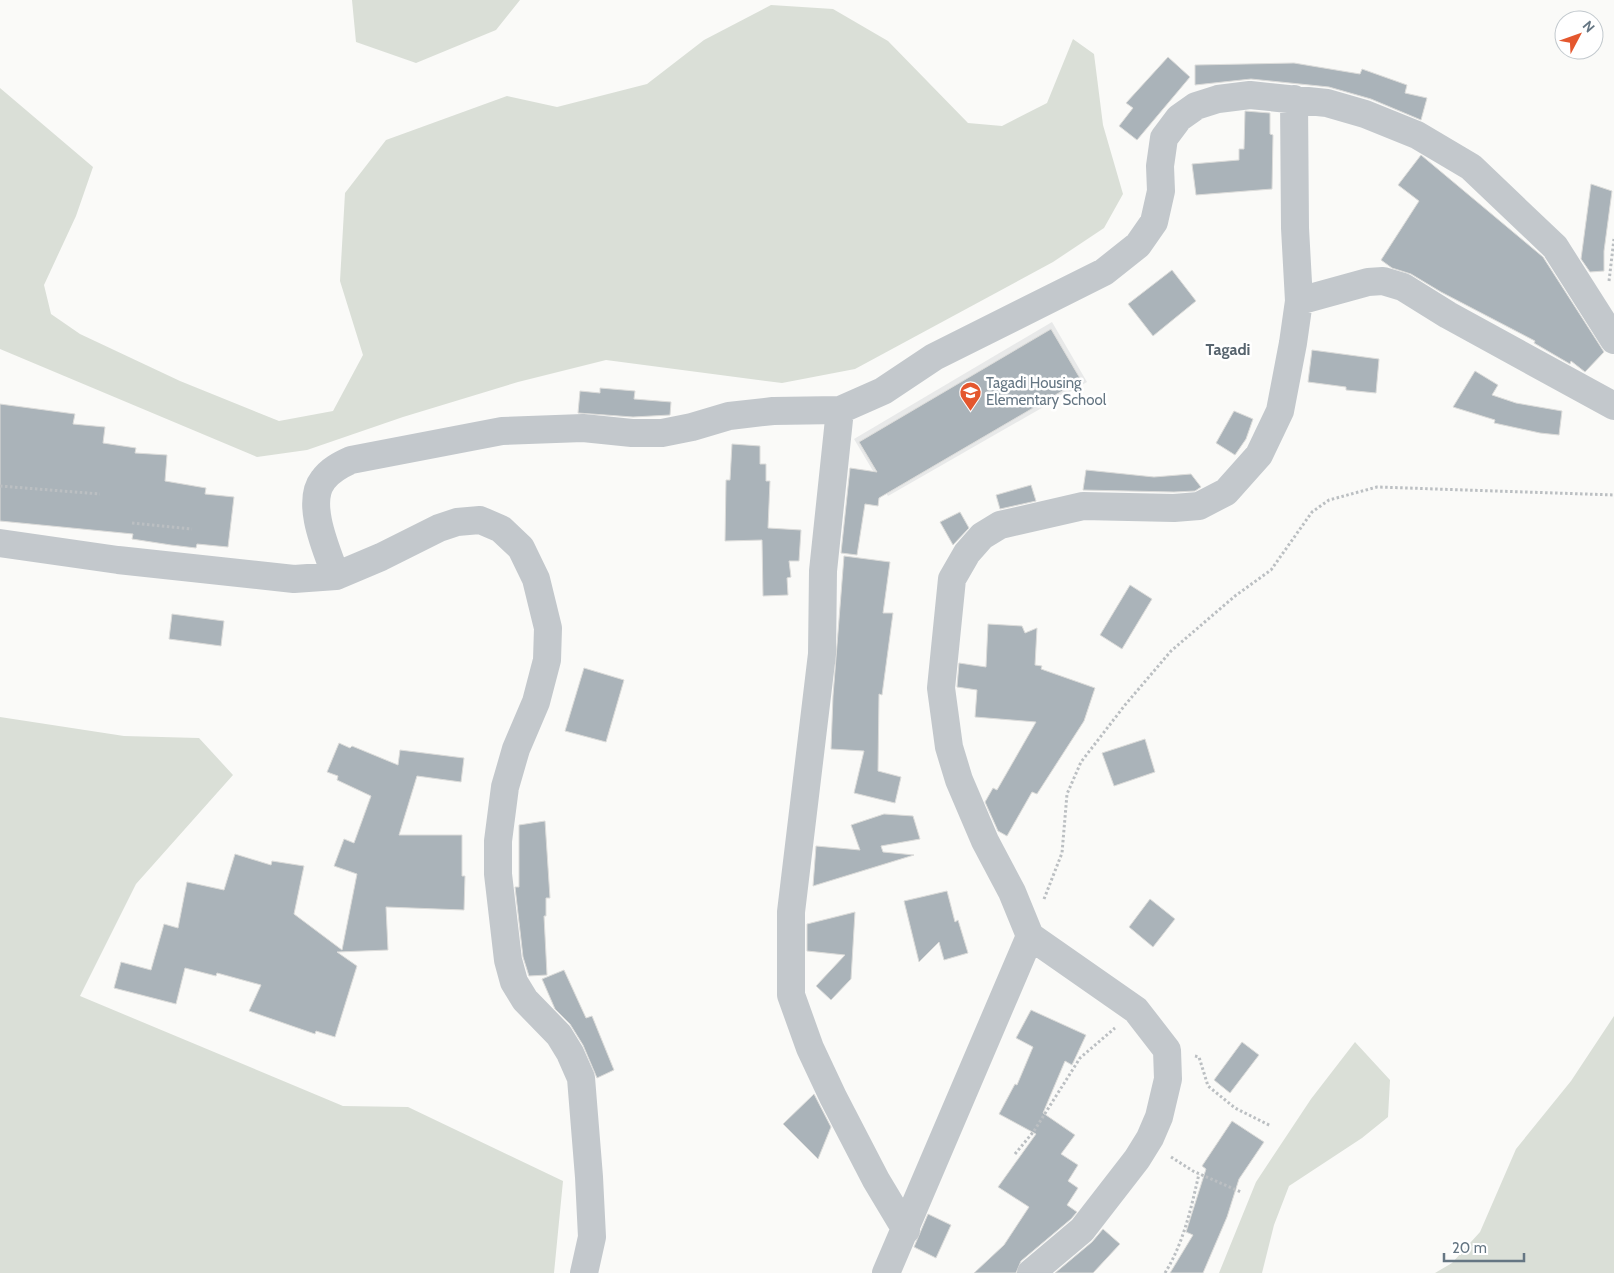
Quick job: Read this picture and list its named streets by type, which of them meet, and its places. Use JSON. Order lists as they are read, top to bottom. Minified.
{"districts":["Tagadi"],"places":{"school or university":["Tagadi Housing Elementary School"]},"scale_bar":"20 m","north":"top right"}
